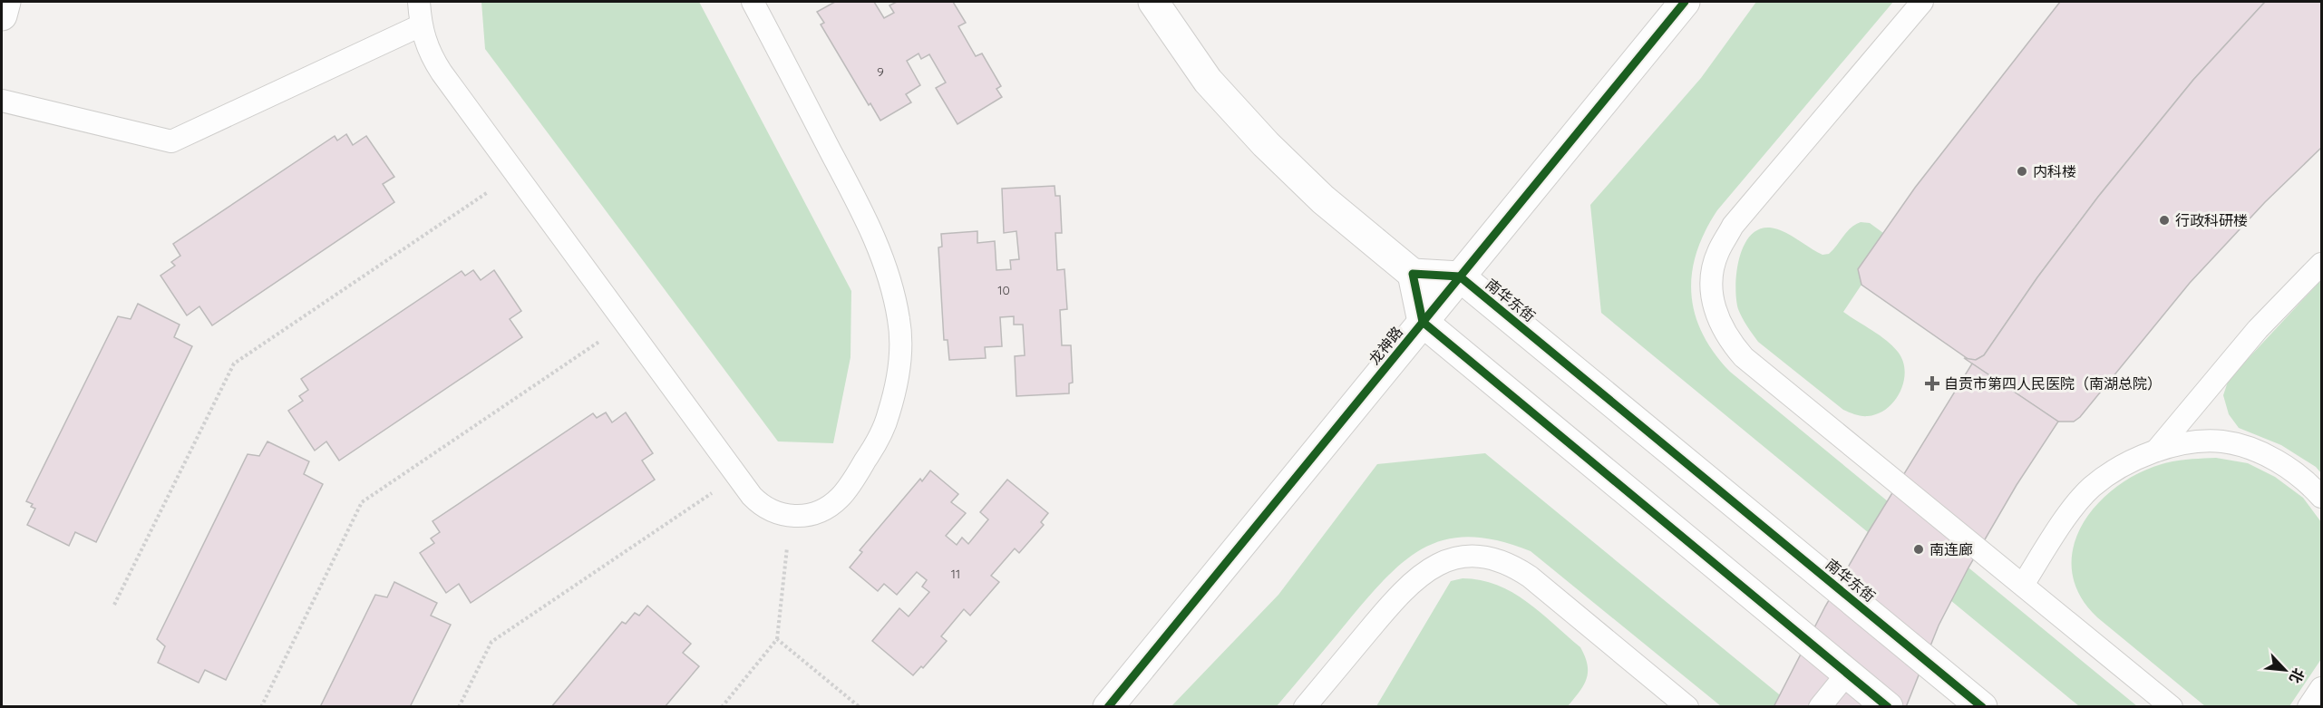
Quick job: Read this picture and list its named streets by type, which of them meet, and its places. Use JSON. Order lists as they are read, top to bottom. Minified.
{"streets":{"street":["南华东街","龙神路"]},"crossings":[["南华东街","龙神路"]],"places":{"other":["内科楼","行政科研楼","南连廊"],"health":["自贡市第四人民医院（南湖总院）"]},"house_numbers":["9","10","11"],"north":"bottom right"}
